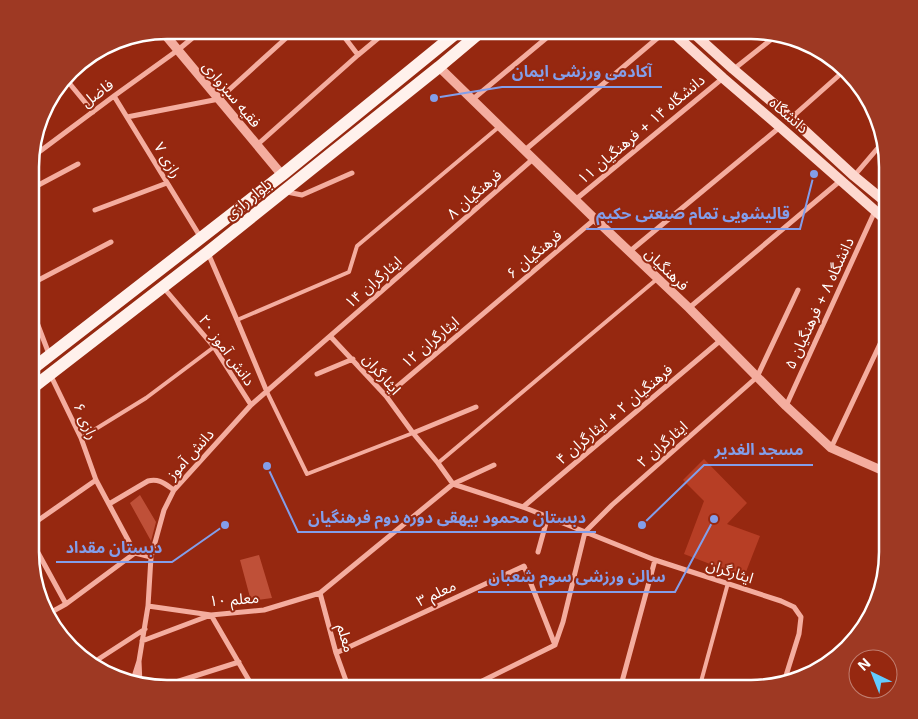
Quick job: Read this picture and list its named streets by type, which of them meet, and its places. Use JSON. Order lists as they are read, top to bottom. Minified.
{"streets":{"main road":["دانشگاه","بلوار رازی"],"street":["فاضل","فقیه سبزواری","دانشگاه ۱۴ + فرهنگیان ۱۱","رازی ۷","فرهنگیان ۸","فرهنگیان ۶","فرهنگیان","ایثارگران ۱۴","دانشگاه ۸ + فرهنگیان ۵","ایثارگران ۱۲","دانش آموز ۲۰","ایثارگران","فرهنگیان ۲ + ایثارگران ۴","رازی ۶","ایثارگران ۲","دانش آموز","معلم ۳","معلم ۱۰","معلم"]},"crossings":[["فاضل","فقیه سبزواری"],["فاضل","رازی ۷"],["فقیه سبزواری","بلوار رازی"],["دانشگاه","دانشگاه ۱۴ + فرهنگیان ۱۱"],["دانشگاه","دانشگاه ۸ + فرهنگیان ۵"],["دانشگاه ۱۴ + فرهنگیان ۱۱","فرهنگیان"],["رازی ۷","بلوار رازی"],["فرهنگیان ۸","فرهنگیان"],["فرهنگیان ۸","ایثارگران ۱۴"],["بلوار رازی","فرهنگیان"],["بلوار رازی","دانش آموز ۲۰"],["بلوار رازی","رازی ۶"],["فرهنگیان ۶","فرهنگیان"],["فرهنگیان ۶","ایثارگران ۱۲"],["فرهنگیان","دانشگاه ۸ + فرهنگیان ۵"],["فرهنگیان","فرهنگیان ۲ + ایثارگران ۴"],["فرهنگیان","ایثارگران ۲"],["ایثارگران ۱۴","ایثارگران"],["ایثارگران ۱۴","دانش آموز"],["ایثارگران ۱۲","ایثارگران"],["دانش آموز ۲۰","دانش آموز"],["ایثارگران","فرهنگیان ۲ + ایثارگران ۴"],["ایثارگران","ایثارگران ۲"],["ایثارگران","دانش آموز"],["دانش آموز","معلم ۱۰"],["معلم ۳","معلم"],["معلم ۱۰","معلم"]],"places":["آکادمی ورزشی ایمان","قالیشویی تمام صنعتی حکیم","دبستان محمود بیهقی دوره دوم فرهنگیان","سالن ورزشی سوم شعبان","دبستان مقداد","مسجد الغدیر"],"north":"top left"}
